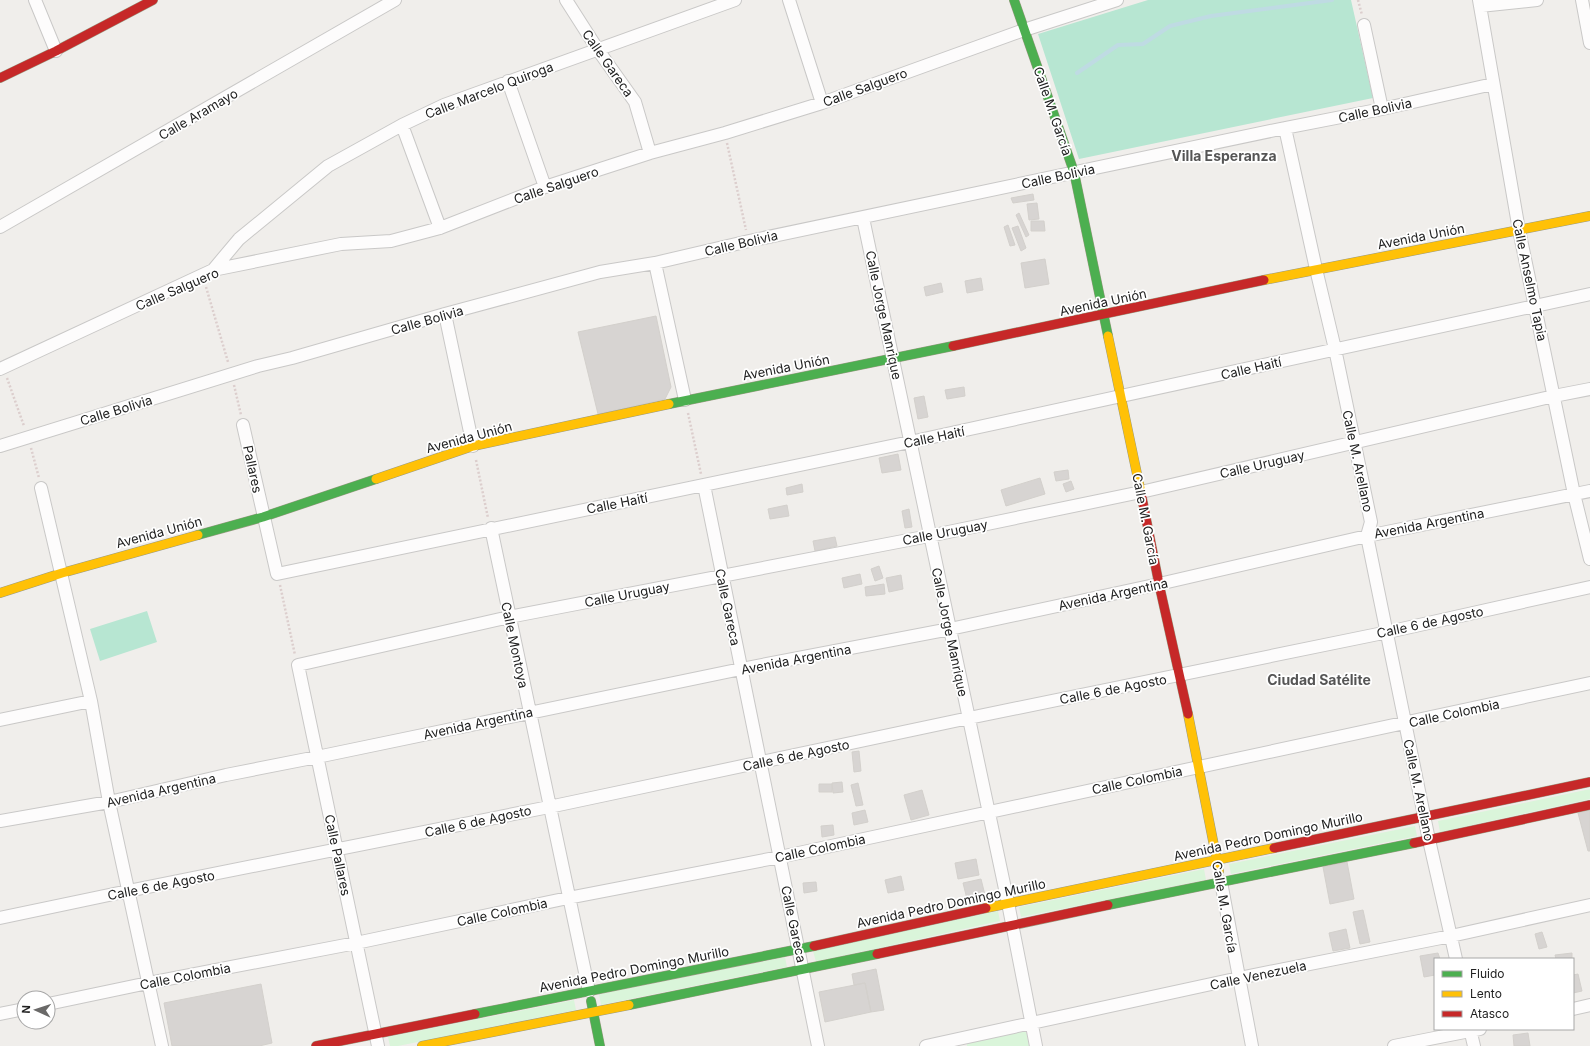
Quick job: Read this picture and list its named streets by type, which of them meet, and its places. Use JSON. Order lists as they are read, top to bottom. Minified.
{"streets":{"main road":["Calle M. García","Avenida Unión","Calle Montoya","Avenida Pedro Domingo Murillo"],"street":["Calle Gareca","Calle Salguero","Calle Marcelo Quiroga","Calle Bolivia","Calle Aramayo","Calle Anselmo Tapia","Calle Jorge Manrique","Calle Haití","Calle M. Arellano","Calle Uruguay","Pallares","Avenida Argentina","Calle 6 de Agosto","Calle Colombia","Calle Pallares","Calle Venezuela"]},"crossings":[["Calle Gareca","Calle Salguero"],["Calle Gareca","Calle Marcelo Quiroga"],["Calle Gareca","Calle Haití"],["Calle Gareca","Calle Uruguay"],["Calle Gareca","Avenida Argentina"],["Calle Gareca","Calle 6 de Agosto"],["Calle Gareca","Calle Colombia"],["Calle Gareca","Avenida Pedro Domingo Murillo"],["Calle Salguero","Calle Marcelo Quiroga"],["Calle Salguero","Calle M. García"],["Calle Bolivia","Calle M. García"],["Calle Bolivia","Calle Anselmo Tapia"],["Calle Bolivia","Calle Jorge Manrique"],["Calle Bolivia","Calle M. Arellano"],["Calle M. García","Avenida Unión"],["Calle M. García","Calle Haití"],["Calle M. García","Calle Uruguay"],["Calle M. García","Avenida Argentina"],["Calle M. García","Calle 6 de Agosto"],["Calle M. García","Calle Colombia"],["Calle M. García","Avenida Pedro Domingo Murillo"],["Calle M. García","Calle Venezuela"],["Avenida Unión","Calle Anselmo Tapia"],["Avenida Unión","Calle Jorge Manrique"],["Avenida Unión","Calle M. Arellano"],["Avenida Unión","Pallares"],["Calle Anselmo Tapia","Calle Haití"],["Calle Anselmo Tapia","Calle Uruguay"],["Calle Anselmo Tapia","Avenida Argentina"],["Calle Jorge Manrique","Calle Haití"],["Calle Jorge Manrique","Calle Uruguay"],["Calle Jorge Manrique","Avenida Argentina"],["Calle Jorge Manrique","Calle 6 de Agosto"],["Calle Jorge Manrique","Calle Colombia"],["Calle Jorge Manrique","Avenida Pedro Domingo Murillo"],["Calle Jorge Manrique","Calle Venezuela"],["Calle Haití","Calle M. Arellano"],["Calle Haití","Pallares"],["Calle Haití","Calle Montoya"],["Calle M. Arellano","Calle Uruguay"],["Calle M. Arellano","Avenida Argentina"],["Calle M. Arellano","Calle 6 de Agosto"],["Calle M. Arellano","Calle Colombia"],["Calle M. Arellano","Avenida Pedro Domingo Murillo"],["Calle M. Arellano","Calle Venezuela"],["Calle Uruguay","Calle Montoya"],["Calle Uruguay","Calle Pallares"],["Avenida Argentina","Calle Montoya"],["Avenida Argentina","Calle Pallares"],["Calle 6 de Agosto","Calle Montoya"],["Calle 6 de Agosto","Calle Pallares"],["Calle Montoya","Calle Colombia"],["Calle Montoya","Avenida Pedro Domingo Murillo"],["Calle Colombia","Calle Pallares"],["Avenida Pedro Domingo Murillo","Calle Pallares"]],"districts":["Villa Esperanza","Ciudad Satélite"],"legend":["Fluido","Lento","Atasco"],"north":"left"}
